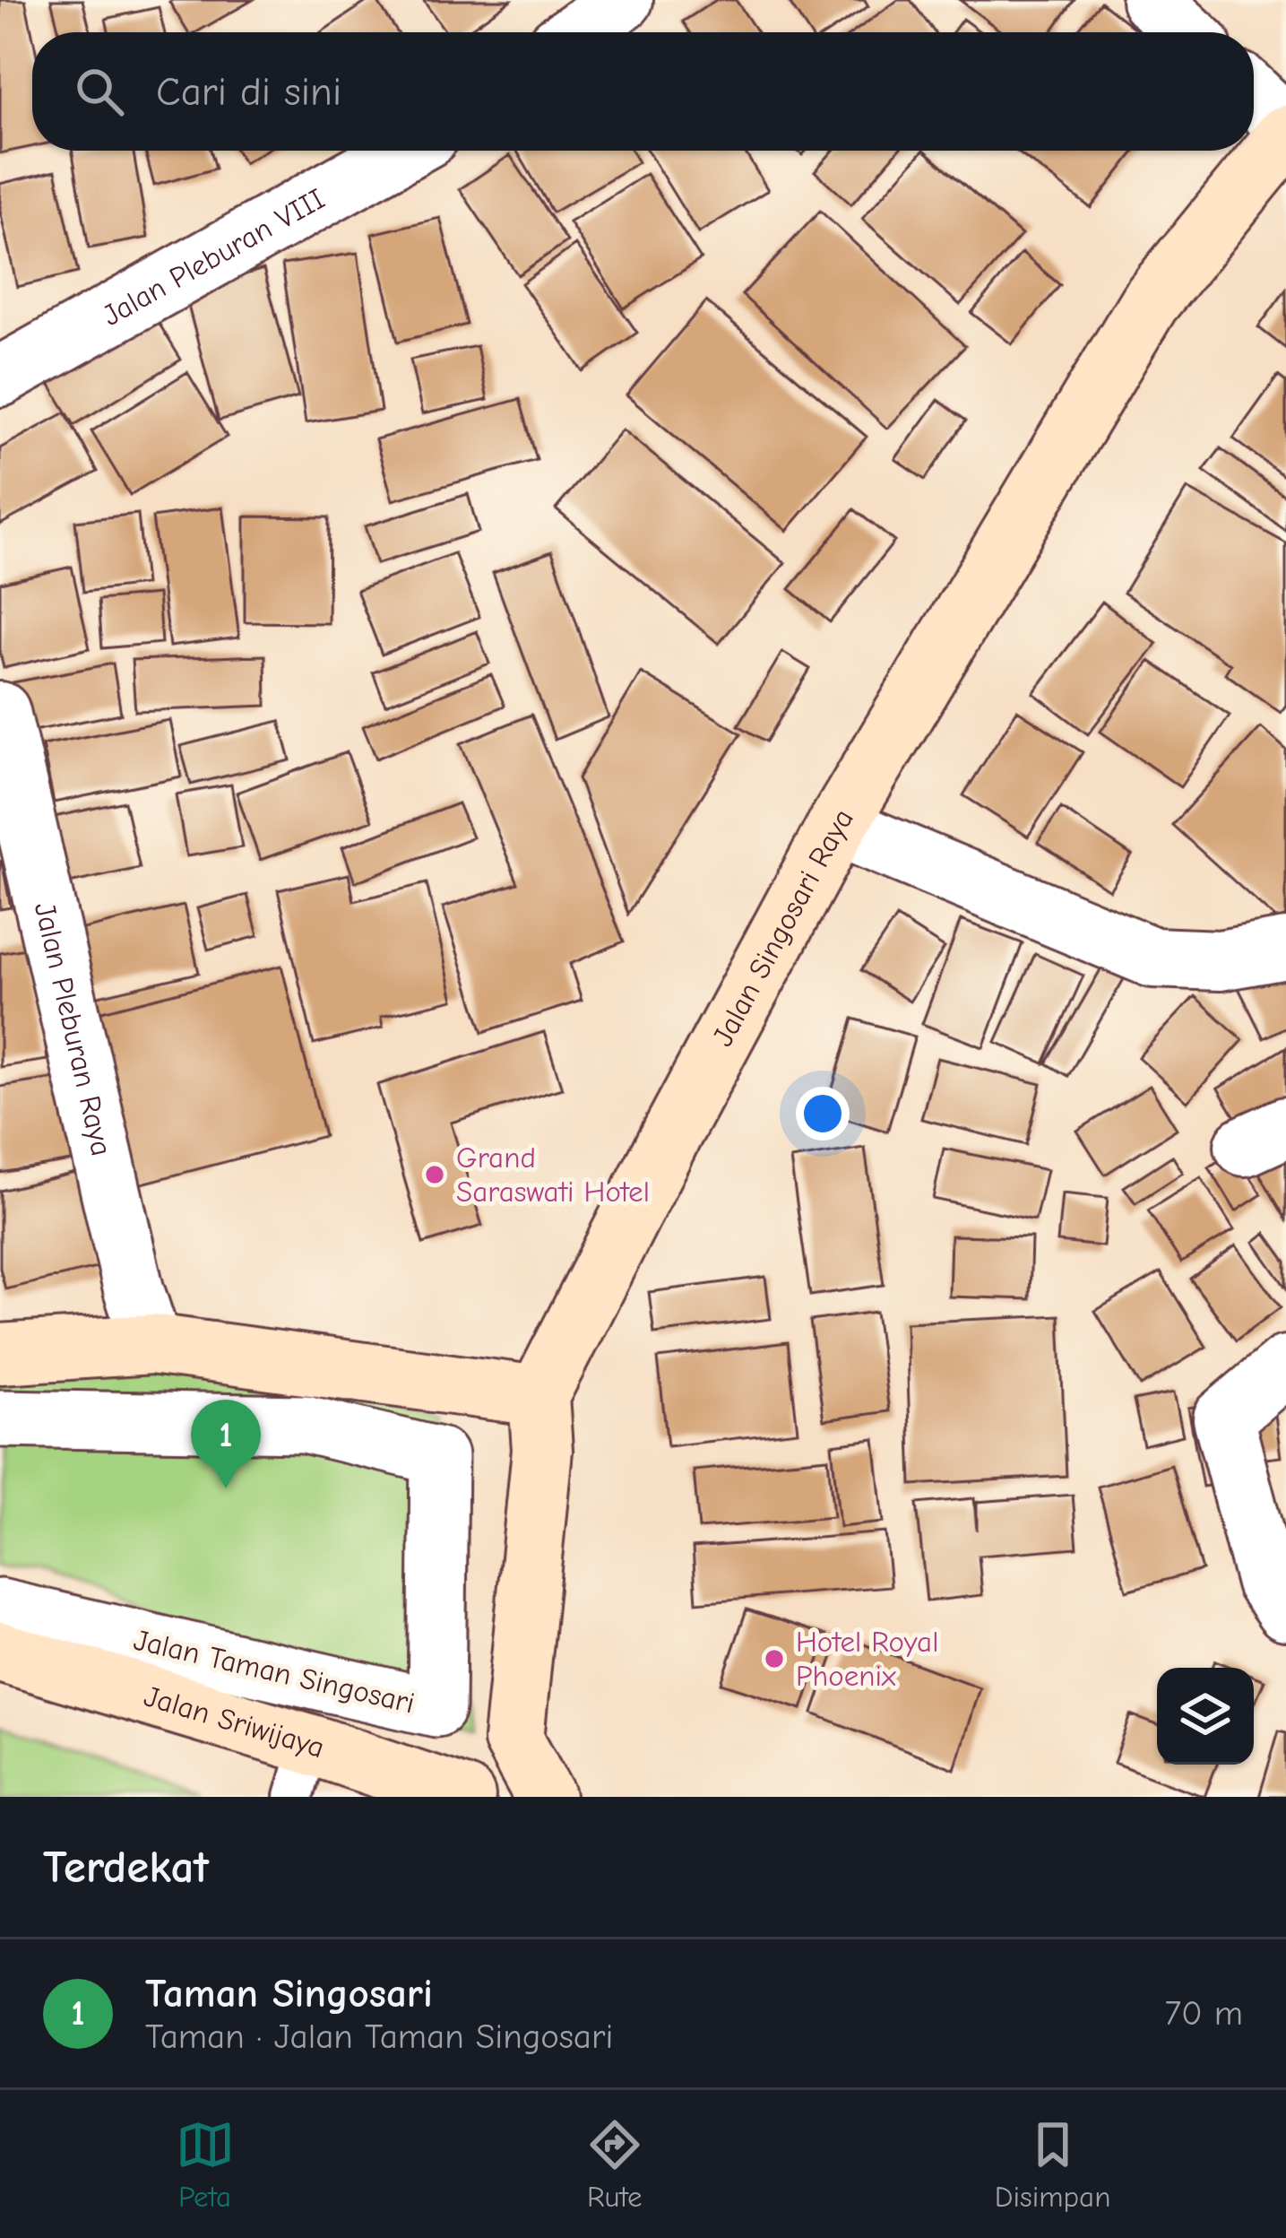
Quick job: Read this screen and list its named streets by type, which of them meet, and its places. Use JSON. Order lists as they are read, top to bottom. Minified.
{"streets":{"main road":["Jalan Singosari Raya","Jalan Sriwijaya"],"street":["Jalan Pleburan VIII","Jalan Pleburan Raya","Jalan Taman Singosari"]},"places":["Grand Saraswati Hotel","Hotel Royal Phoenix"],"page":{"search":"Cari di sini","pins":"1","heading":"Terdekat","list":[{"mark":"1","name":"Taman Singosari","note":"Taman · Jalan Taman Singosari","value":"70 m"}],"nav":["Peta","Rute","Disimpan"]}}
